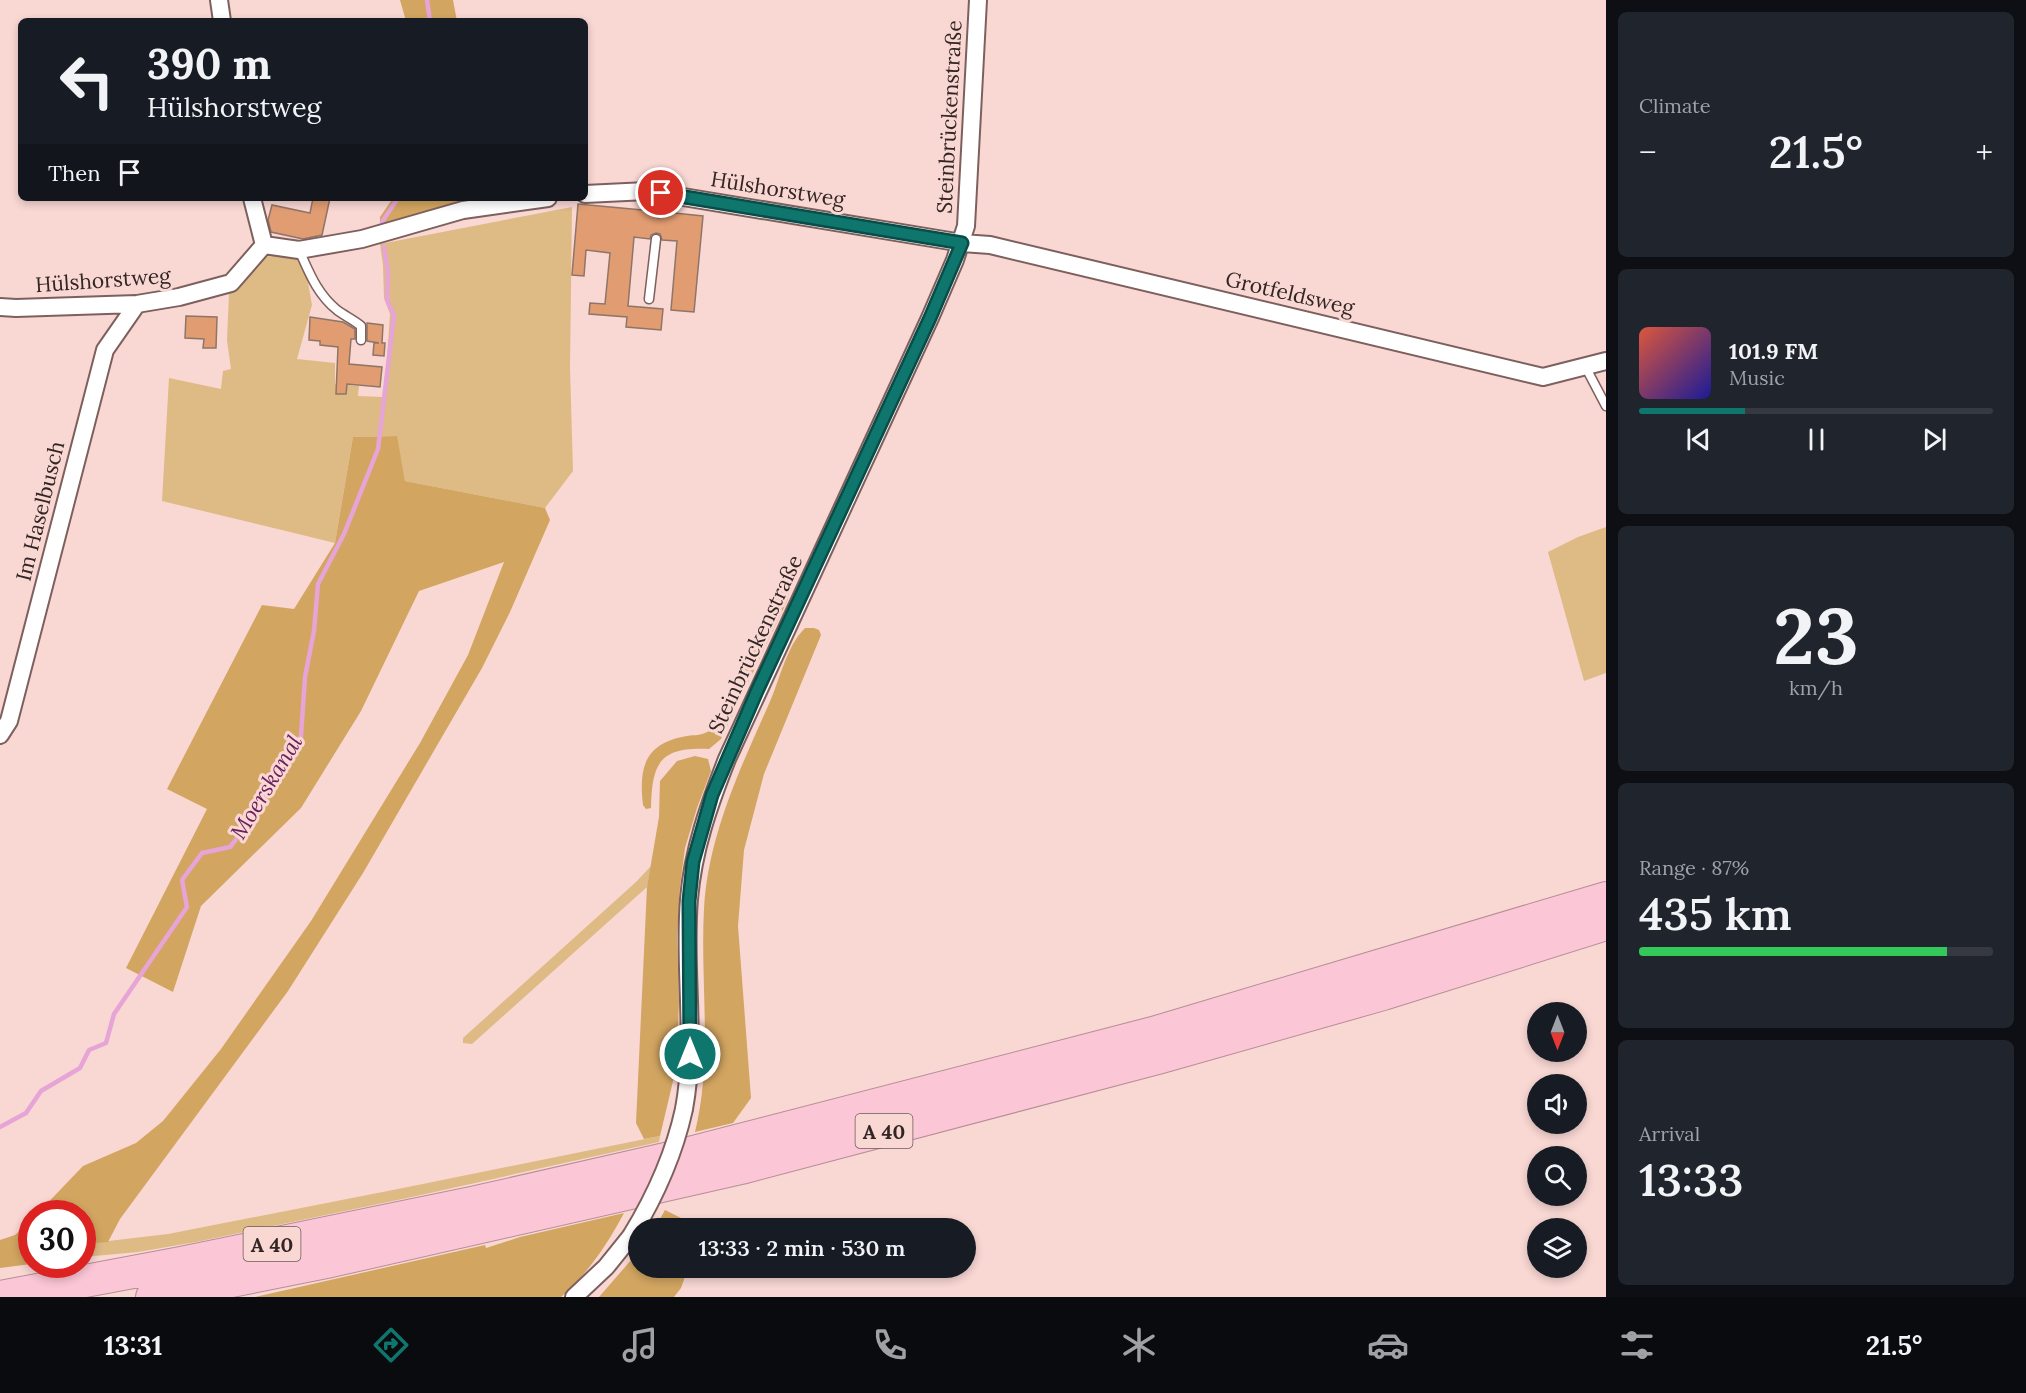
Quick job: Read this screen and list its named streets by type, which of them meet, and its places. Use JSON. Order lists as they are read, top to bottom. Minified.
{"streets":{"highway":["A 40"],"street":["Steinbrückenstraße","Hülshorstweg","Grotfeldsweg","Im Haselbusch"]},"crossings":[["Steinbrückenstraße","Hülshorstweg"],["Steinbrückenstraße","Grotfeldsweg"],["Hülshorstweg","Grotfeldsweg"],["Hülshorstweg","Im Haselbusch"]],"water":["Moerskanal"],"north":"bottom","page":{"tile":["Climate",["23","km/h"],["Range · 87%","435 km"],["Arrival","13:33"]],"turn":["390 m","Hülshorstweg"],"heat":["−","21.5°","+"],"then":"Then","song":["101.9 FM","Music"],"limit":"30","trip":"13:33 · 2 min · 530 m","tabs":["13:31","21.5°"]}}
